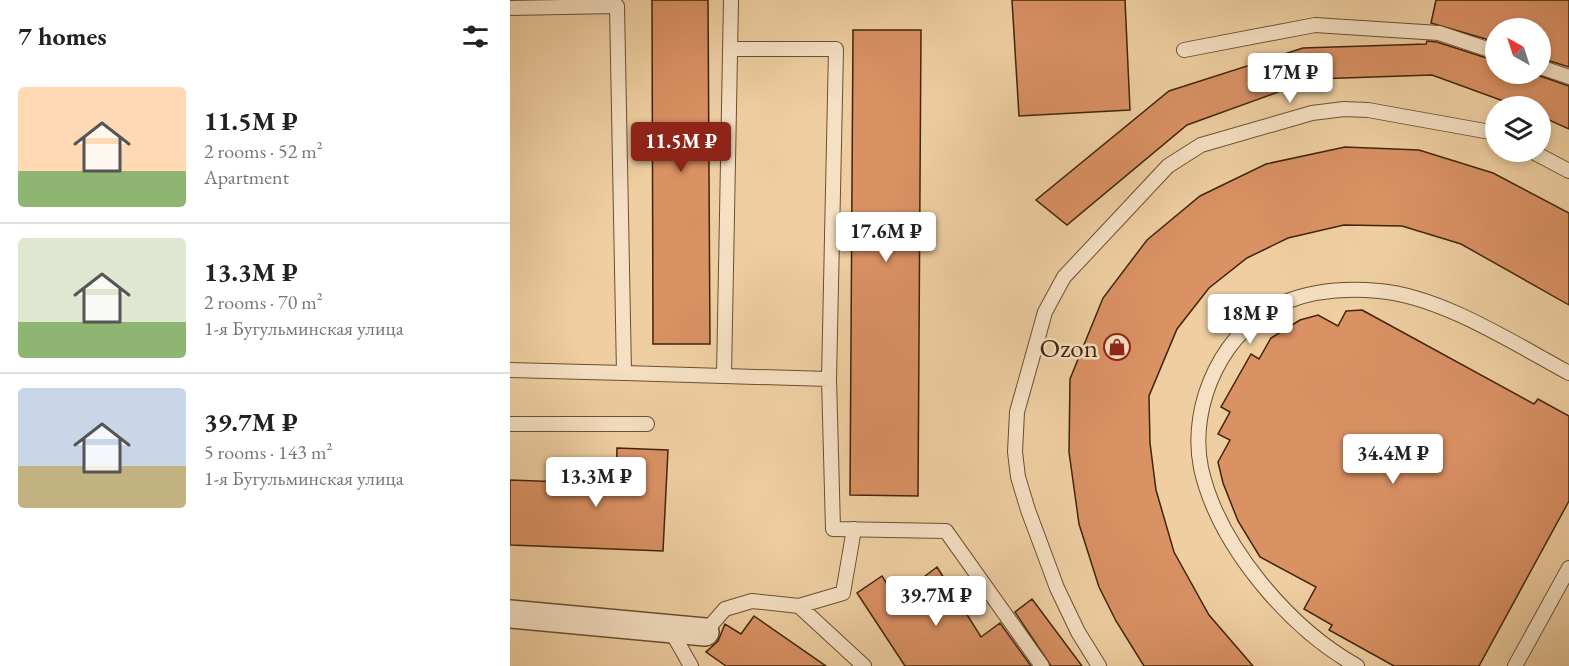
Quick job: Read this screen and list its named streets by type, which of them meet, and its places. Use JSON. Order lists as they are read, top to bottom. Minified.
{"places":{"shop":["Ozon"]},"north":"top left","page":{"heading":"7 homes","price":["17M ₽","11.5M ₽","17.6M ₽","18M ₽","34.4M ₽","13.3M ₽","39.7M ₽"],"list":[{"name":"11.5M ₽","note":"2 rooms · 52 m² · Apartment"},{"name":"13.3M ₽","note":"2 rooms · 70 m² · 1-я Бугульминская улица"},{"name":"39.7M ₽","note":"5 rooms · 143 m² · 1-я Бугульминская улица"}]}}
